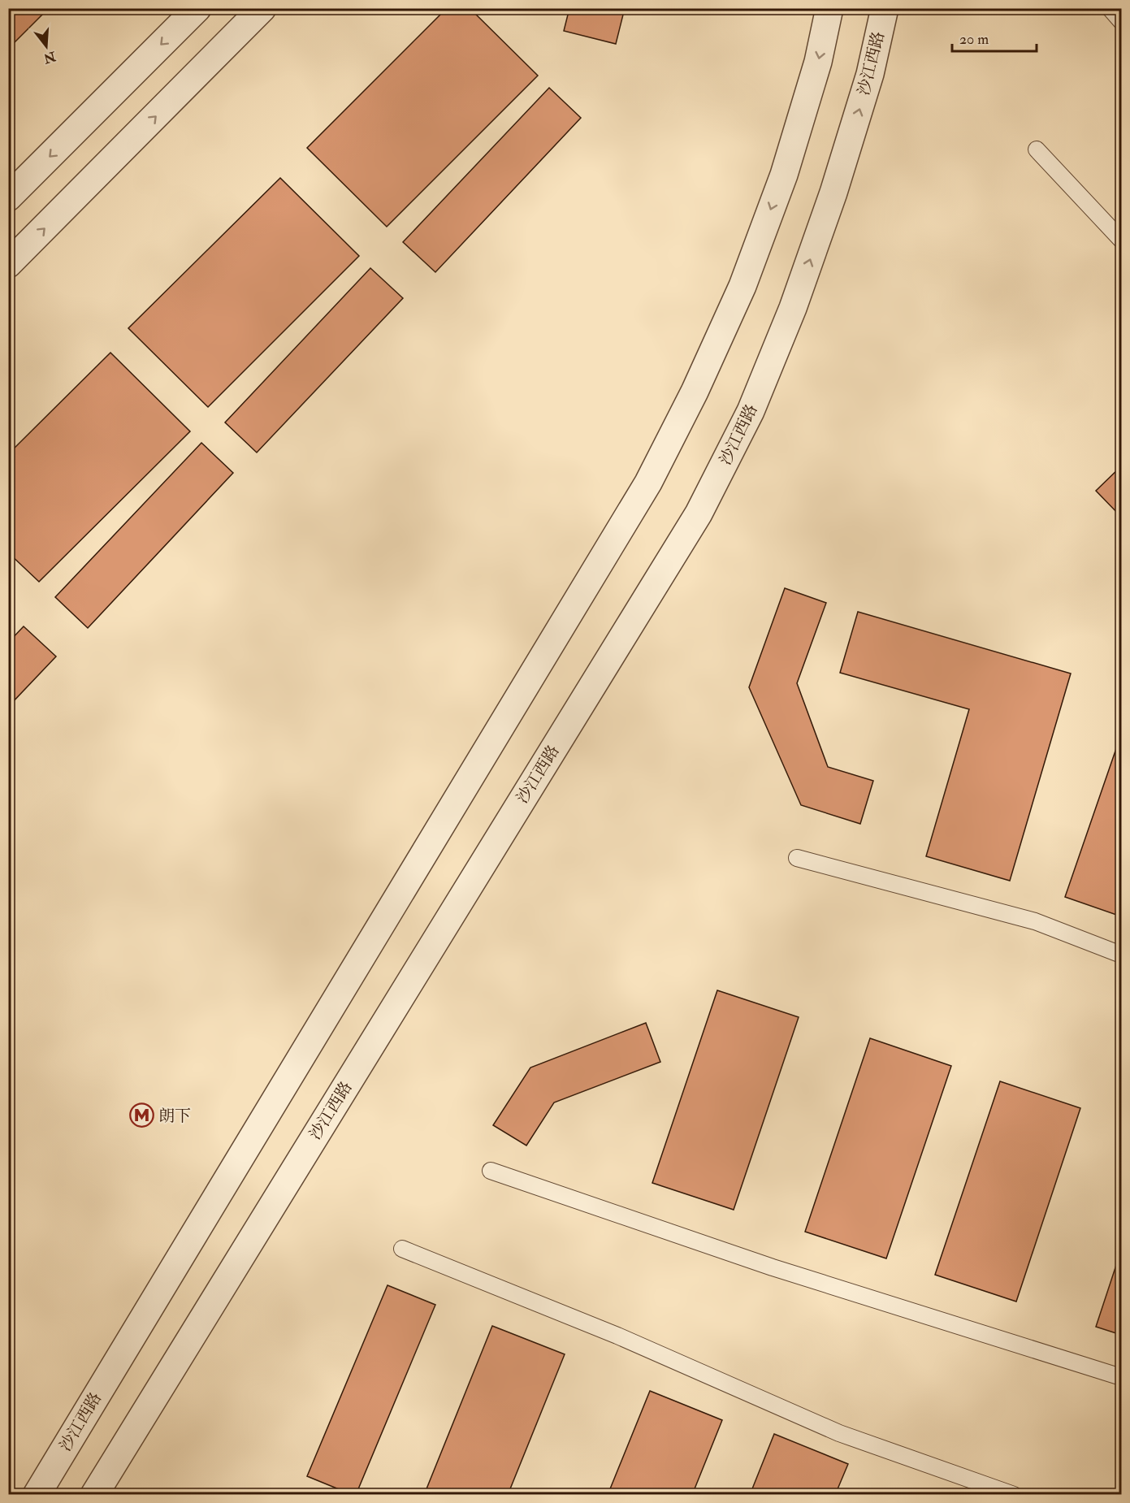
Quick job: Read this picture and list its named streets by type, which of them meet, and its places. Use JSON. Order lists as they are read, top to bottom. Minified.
{"streets":{"street":["沙江西路"]},"places":{"metro station":["朗下"]},"scale_bar":"20 m","north":"bottom"}
